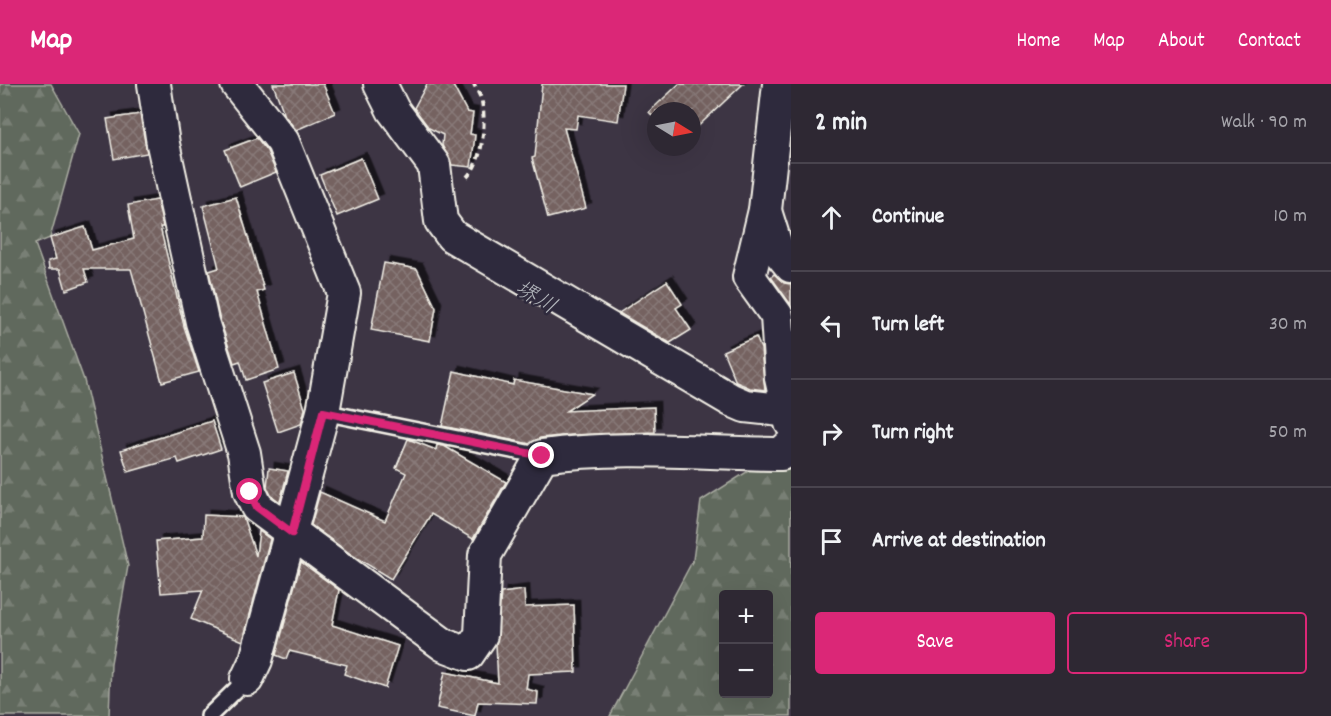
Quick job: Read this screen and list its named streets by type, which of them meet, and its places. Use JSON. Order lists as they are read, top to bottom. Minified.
{"water":["堺川"],"north":"right","page":{"header":"Map","nav":["Home","Map","About","Contact"],"heading":["2 min","Walk · 90 m"],"list":[["Continue","10 m"],["Turn left","30 m"],["Turn right","50 m"],"Arrive at destination"],"map_buttons":["+","−"],"buttons":["Save","Share"]}}
